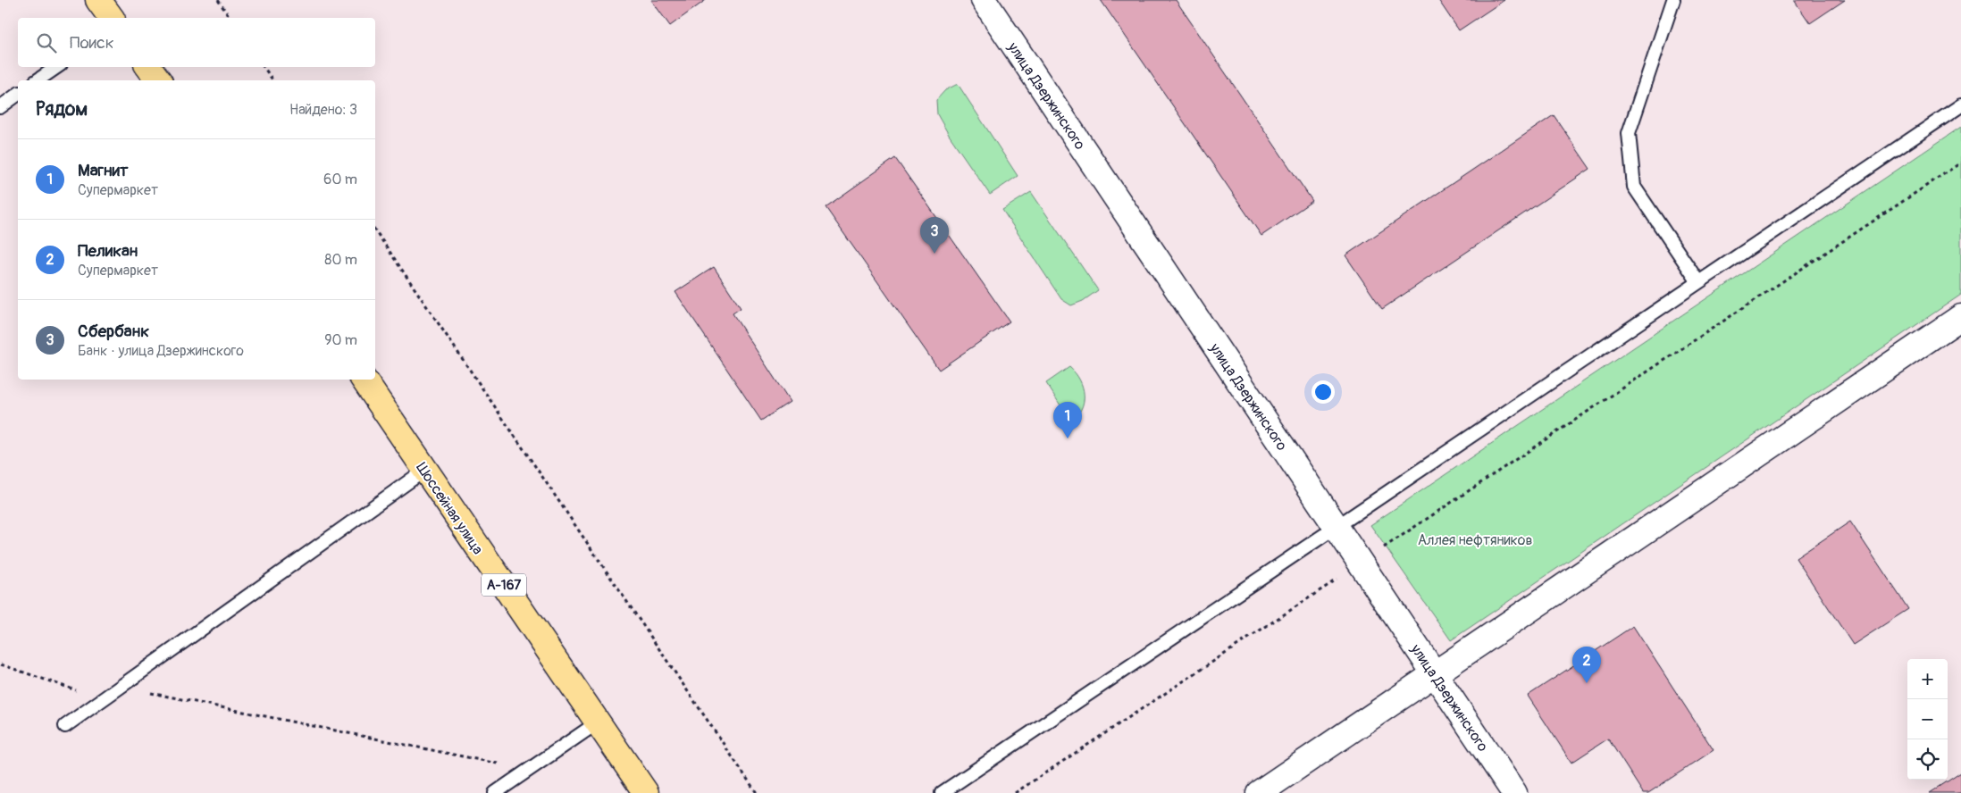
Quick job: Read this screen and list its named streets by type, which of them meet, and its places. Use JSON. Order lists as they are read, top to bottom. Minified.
{"streets":{"highway":["Шоссейная улица","А-167"],"street":["улица Дзержинского"]},"parks":["Аллея нефтяников"],"page":{"search":"Поиск","heading":["Рядом","Найдено: 3"],"list":[{"mark":"1","name":"Магнит","note":"Супермаркет","value":"60 m"},{"mark":"2","name":"Пеликан","note":"Супермаркет","value":"80 m"},{"mark":"3","name":"Сбербанк","note":"Банк · улица Дзержинского","value":"90 m"}],"pins":["3","1","2"],"map_buttons":["+","−"]}}
